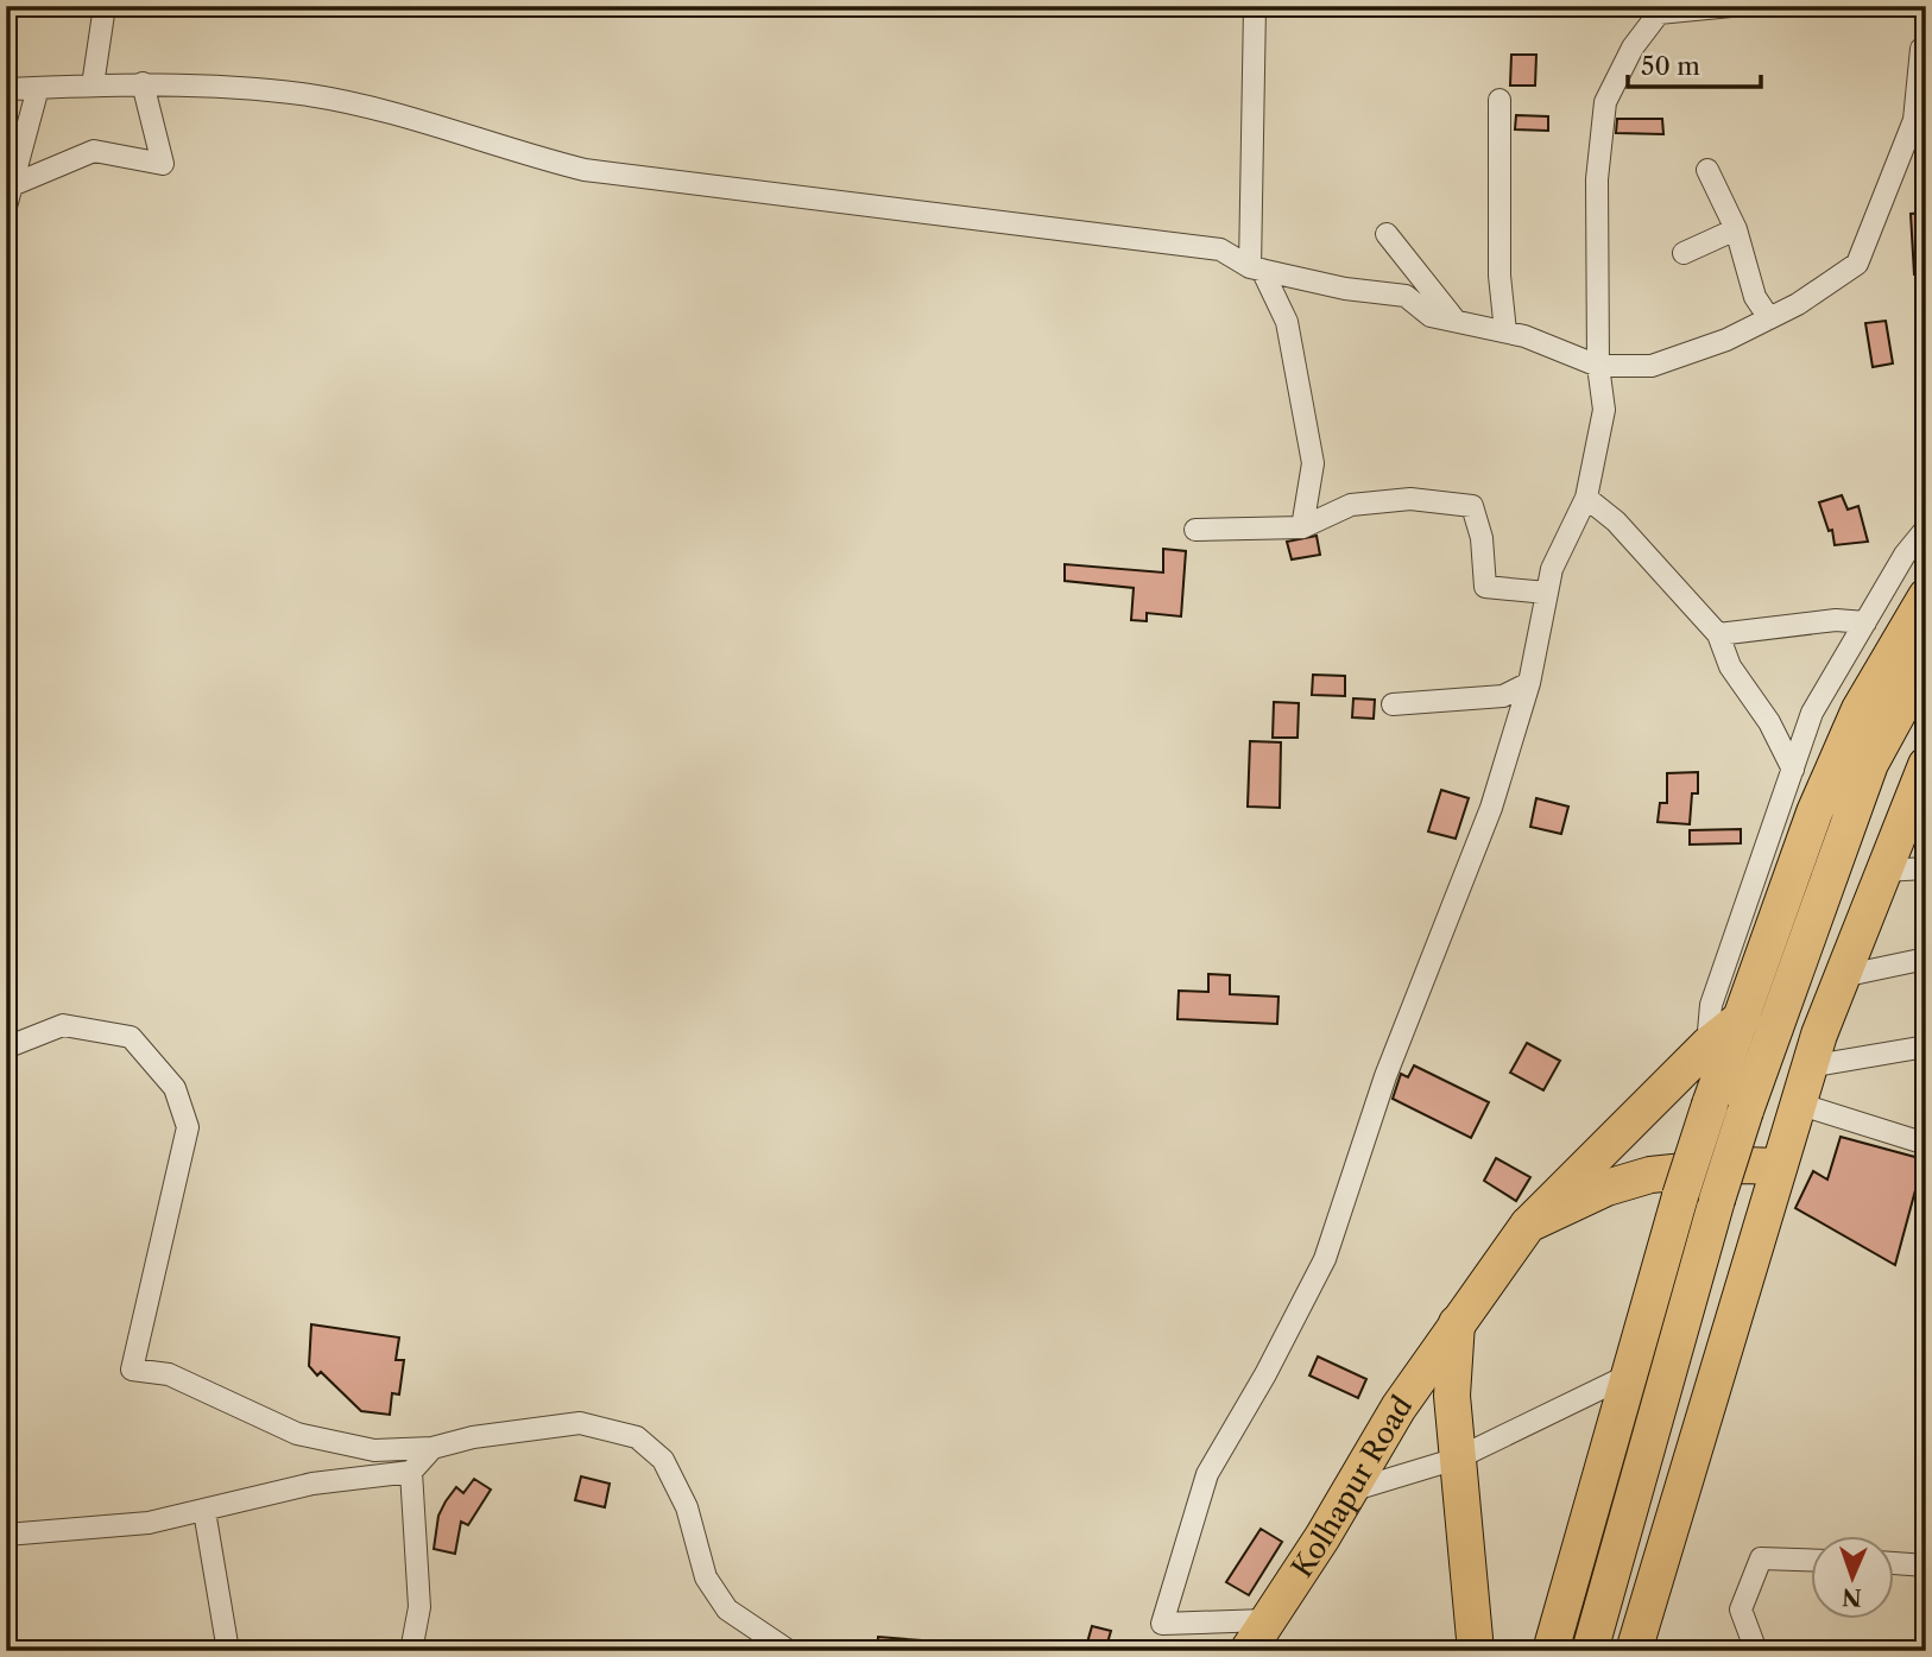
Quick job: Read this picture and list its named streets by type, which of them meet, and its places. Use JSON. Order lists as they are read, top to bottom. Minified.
{"streets":{"main road":["Kolhapur Road"]},"scale_bar":"50 m","north":"bottom"}
